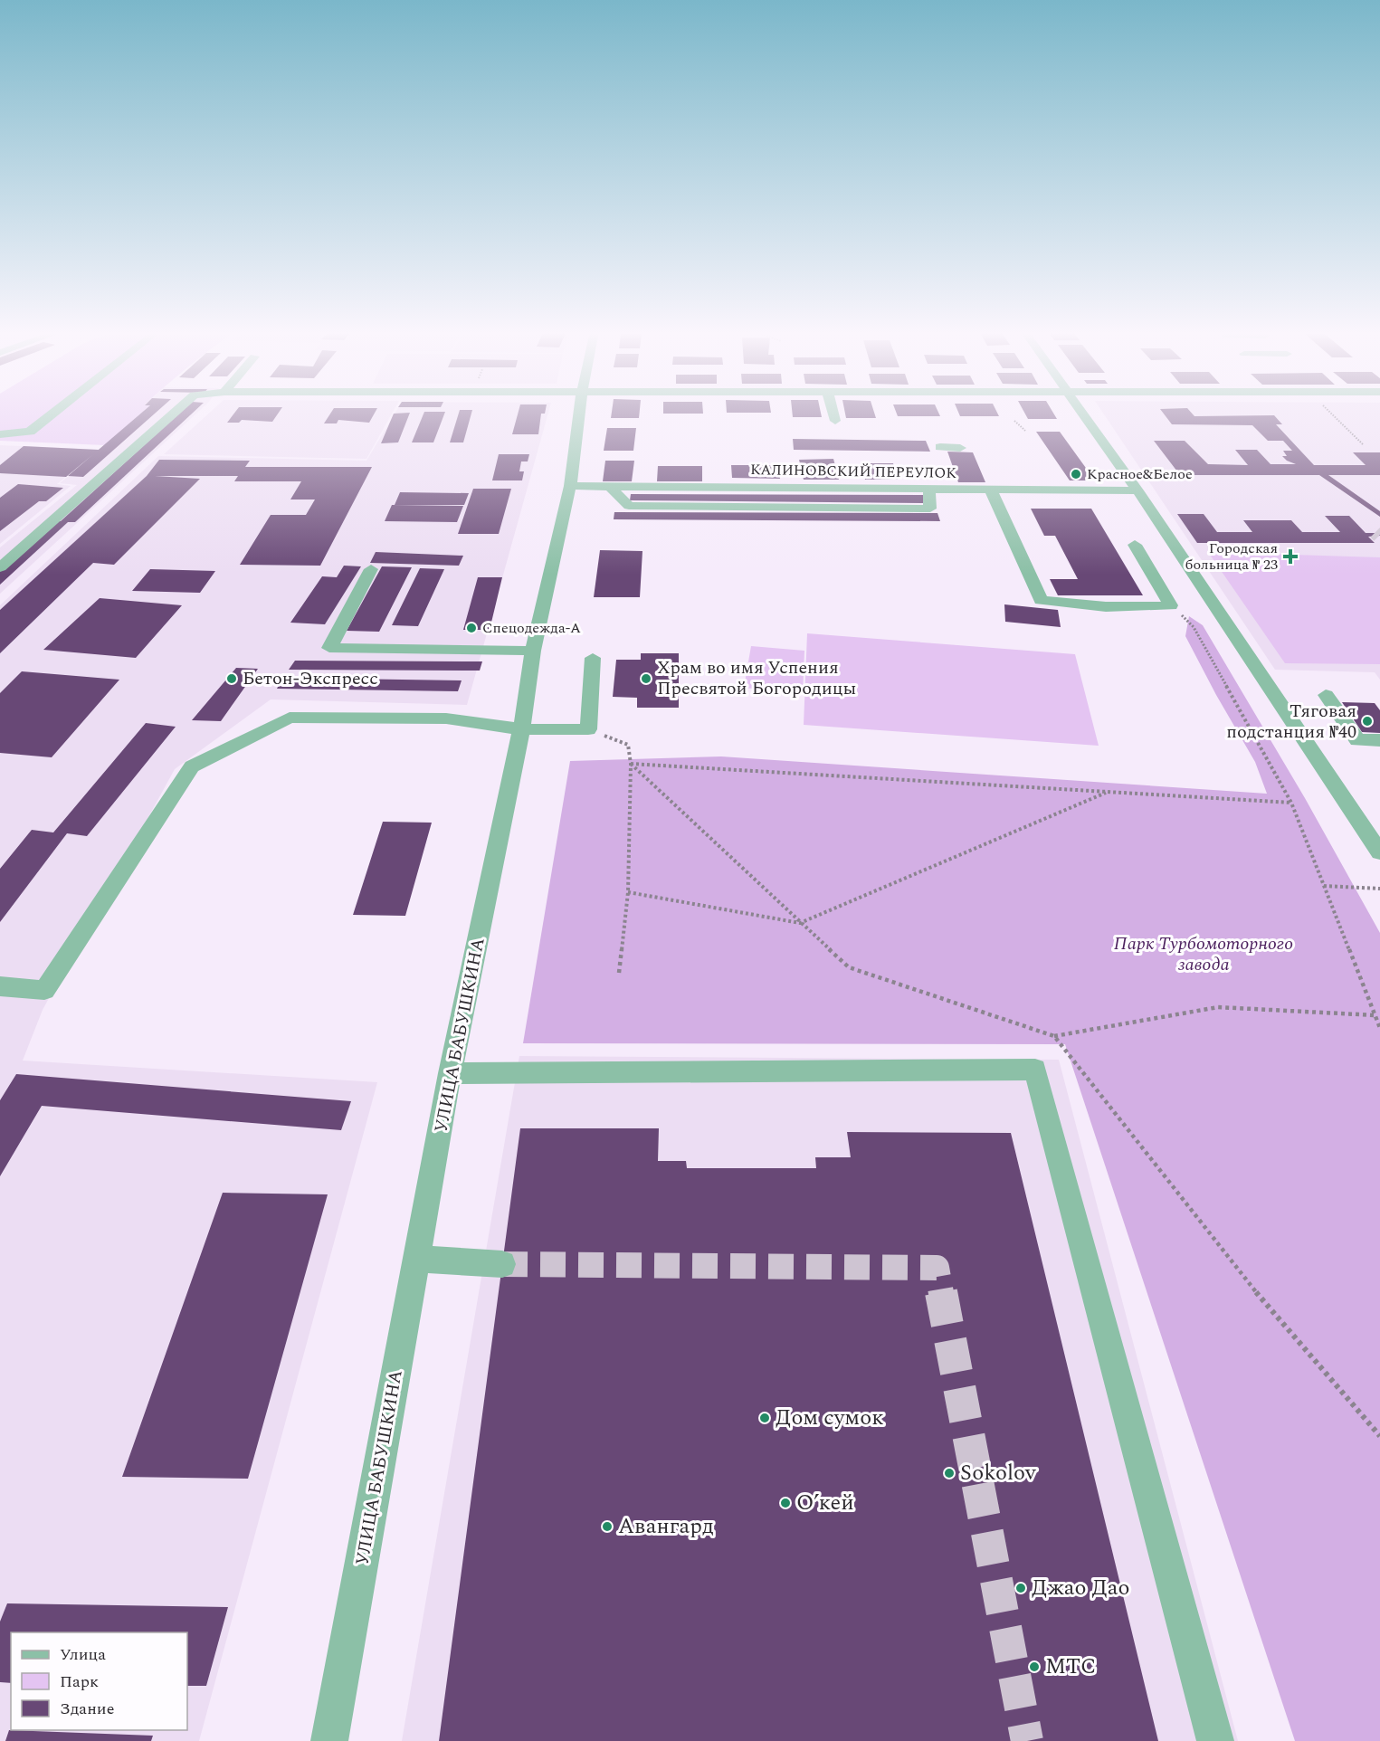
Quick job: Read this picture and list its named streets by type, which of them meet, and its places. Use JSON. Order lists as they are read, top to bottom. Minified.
{"streets":{"street":["КАЛИНОВСКИЙ ПЕРЕУЛОК","УЛИЦА БАБУШКИНА"]},"crossings":[["КАЛИНОВСКИЙ ПЕРЕУЛОК","УЛИЦА БАБУШКИНА"]],"parks":["Парк Турбомоторного завода"],"places":{"other":["Красное&Белое","Спецодежда-А","Бетон-Экспресс","Храм во имя Успения Пресвятой Богородицы","Тяговая подстанция №40","Дом сумок","Sokolov","О’кей","Авангард","Джао Дао","МТС"],"health":["Городская больница № 23"]},"legend":["Улица","Парк","Здание"]}
